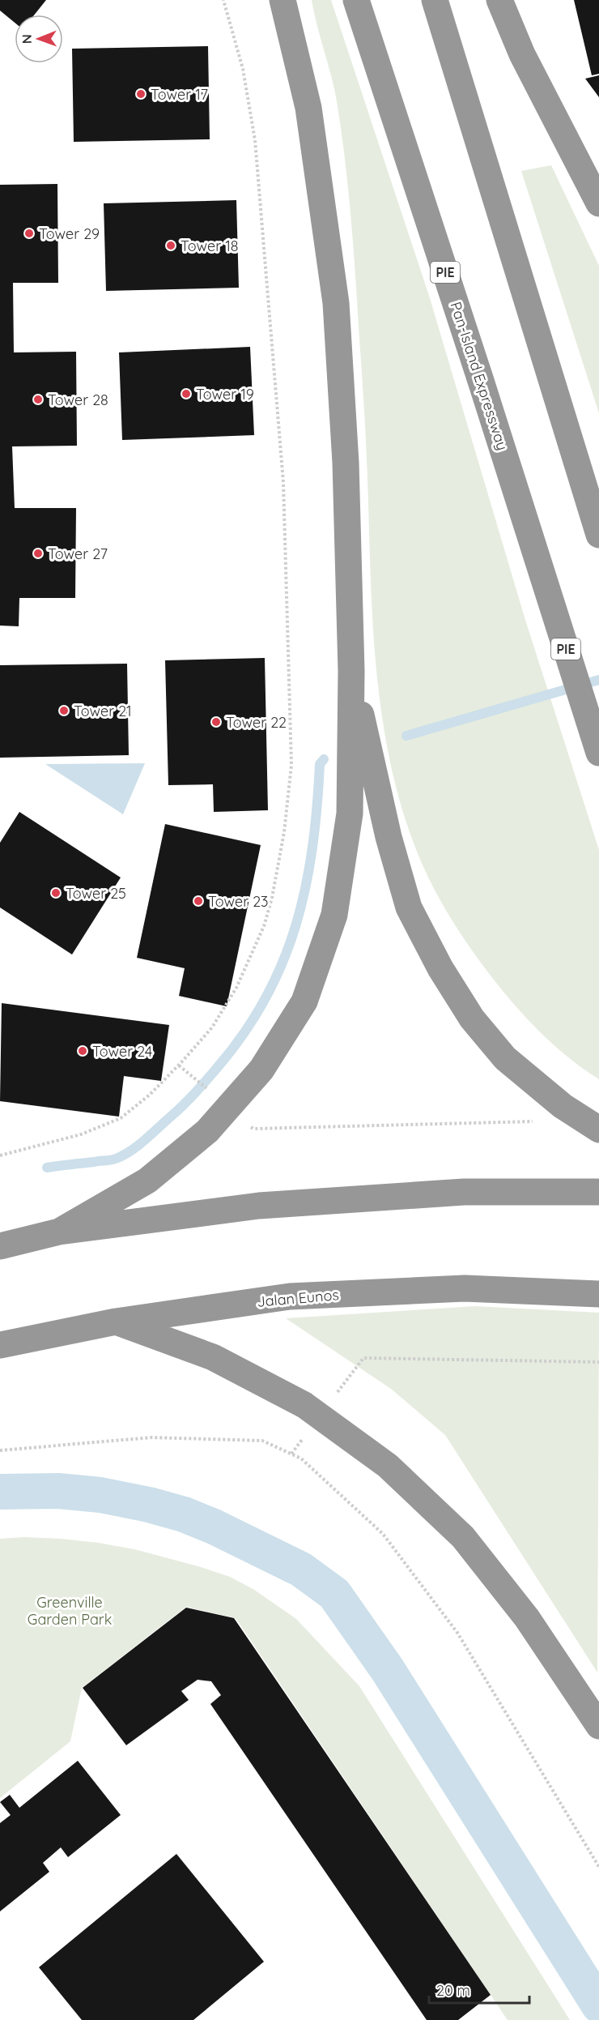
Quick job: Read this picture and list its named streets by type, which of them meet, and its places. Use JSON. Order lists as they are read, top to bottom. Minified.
{"streets":{"highway":["PIE","Pan-Island Expressway","Jalan Eunos"]},"parks":["Greenville Garden Park"],"places":["Tower 17","Tower 29","Tower 18","Tower 19","Tower 28","Tower 27","Tower 21","Tower 22","Tower 25","Tower 23","Tower 24"],"scale_bar":"20 m","north":"left"}
